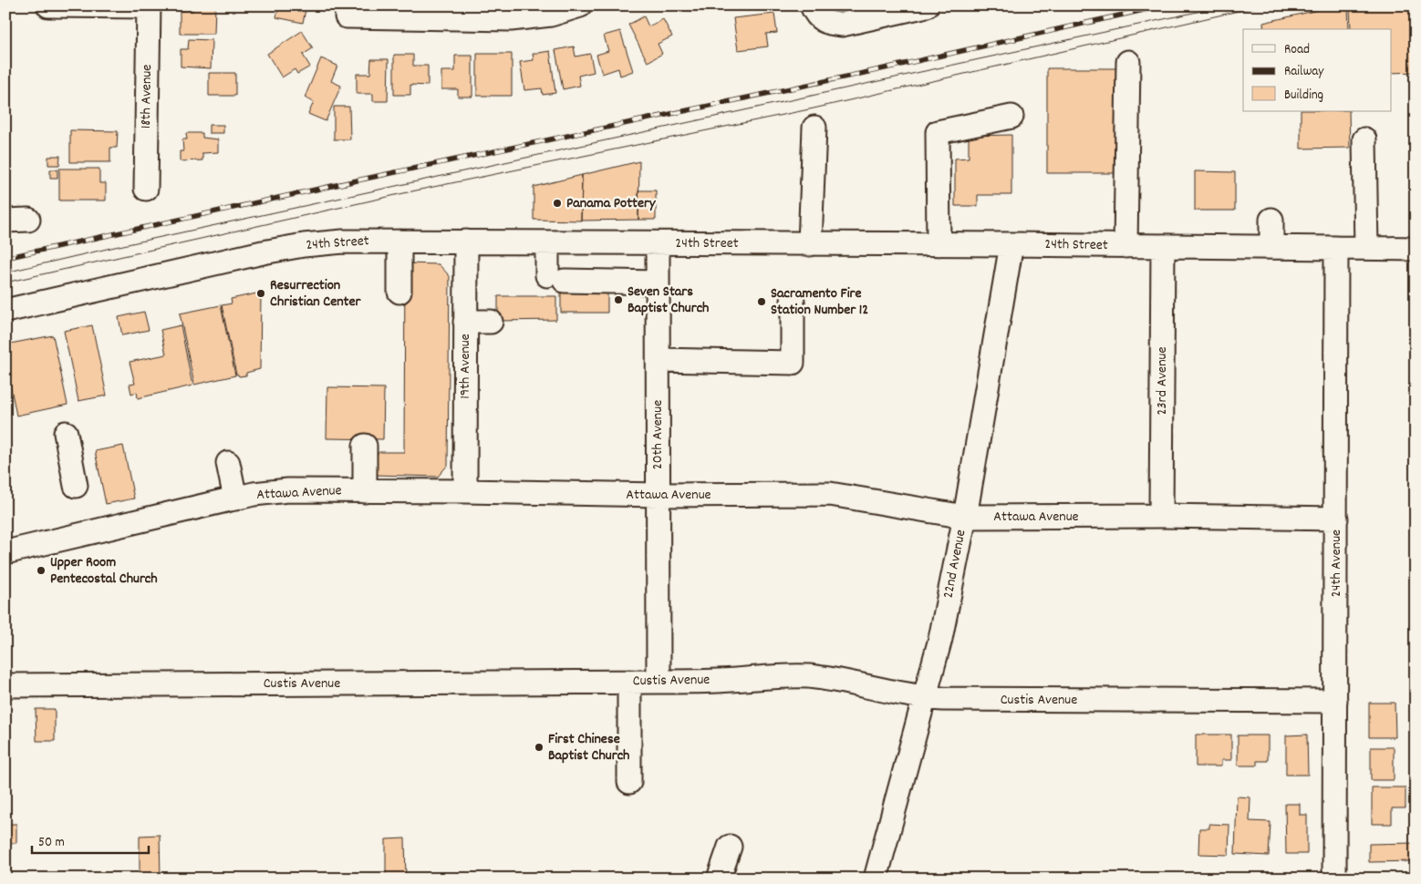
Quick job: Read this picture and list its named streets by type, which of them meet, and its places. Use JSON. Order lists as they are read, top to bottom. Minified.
{"streets":{"street":["18th Avenue","24th Street","19th Avenue","23rd Avenue","20th Avenue","Attawa Avenue","24th Avenue","22nd Avenue","Custis Avenue"]},"crossings":[["24th Street","19th Avenue"],["24th Street","23rd Avenue"],["24th Street","20th Avenue"],["24th Street","24th Avenue"],["24th Street","22nd Avenue"],["19th Avenue","Attawa Avenue"],["23rd Avenue","Attawa Avenue"],["20th Avenue","Attawa Avenue"],["20th Avenue","Custis Avenue"],["Attawa Avenue","24th Avenue"],["Attawa Avenue","22nd Avenue"],["24th Avenue","Custis Avenue"],["22nd Avenue","Custis Avenue"]],"places":["Panama Pottery","Resurrection Christian Center","Seven Stars Baptist Church","Sacramento Fire Station Number 12","Upper Room Pentecostal Church","First Chinese Baptist Church"],"legend":["Road","Railway","Building"],"scale_bar":"50 m"}
